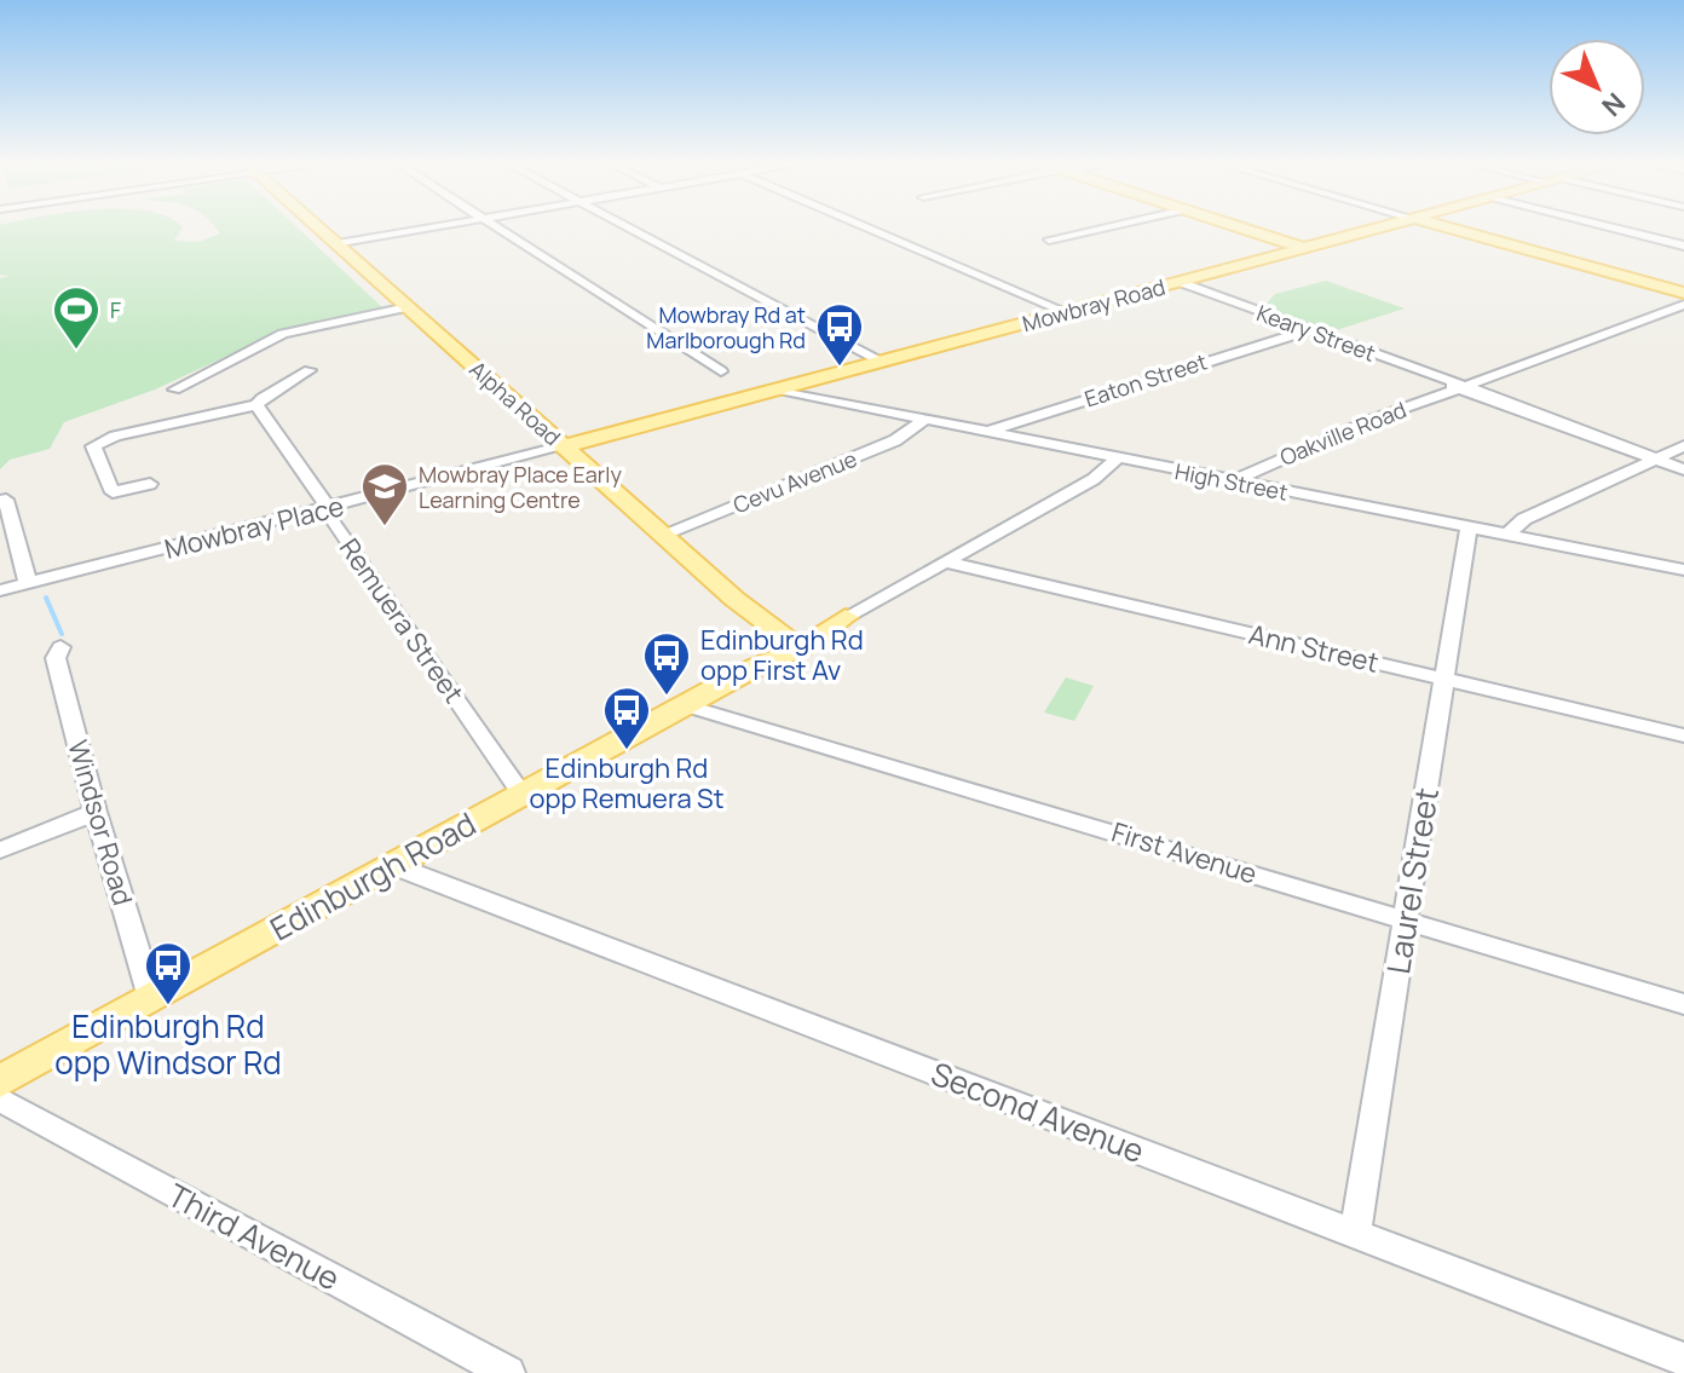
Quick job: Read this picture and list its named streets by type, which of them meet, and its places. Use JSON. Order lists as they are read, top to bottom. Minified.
{"streets":{"main road":["Mowbray Road","Alpha Road","Edinburgh Road"],"street":["Keary Street","Eaton Street","Oakville Road","Cevu Avenue","High Street","Mowbray Place","Remuera Street","Ann Street","Windsor Road","First Avenue","Laurel Street","Second Avenue","Third Avenue"]},"crossings":[["Mowbray Road","Keary Street"],["Mowbray Road","Alpha Road"],["Mowbray Road","High Street"],["Mowbray Road","Mowbray Place"],["Keary Street","Eaton Street"],["Keary Street","Oakville Road"],["Eaton Street","High Street"],["Alpha Road","Cevu Avenue"],["Alpha Road","Mowbray Place"],["Alpha Road","Edinburgh Road"],["Oakville Road","High Street"],["Cevu Avenue","High Street"],["High Street","Laurel Street"],["Mowbray Place","Remuera Street"],["Remuera Street","Edinburgh Road"],["Ann Street","Laurel Street"],["Windsor Road","Edinburgh Road"],["First Avenue","Edinburgh Road"],["First Avenue","Laurel Street"],["Edinburgh Road","Second Avenue"],["Laurel Street","Second Avenue"]],"places":{"sports":["F"],"bus stop":["Mowbray Rd at Marlborough Rd","Edinburgh Rd opp First Av","Edinburgh Rd opp Remuera St","Edinburgh Rd opp Windsor Rd"],"school or university":["Mowbray Place Early Learning Centre"]},"north":"bottom right"}
